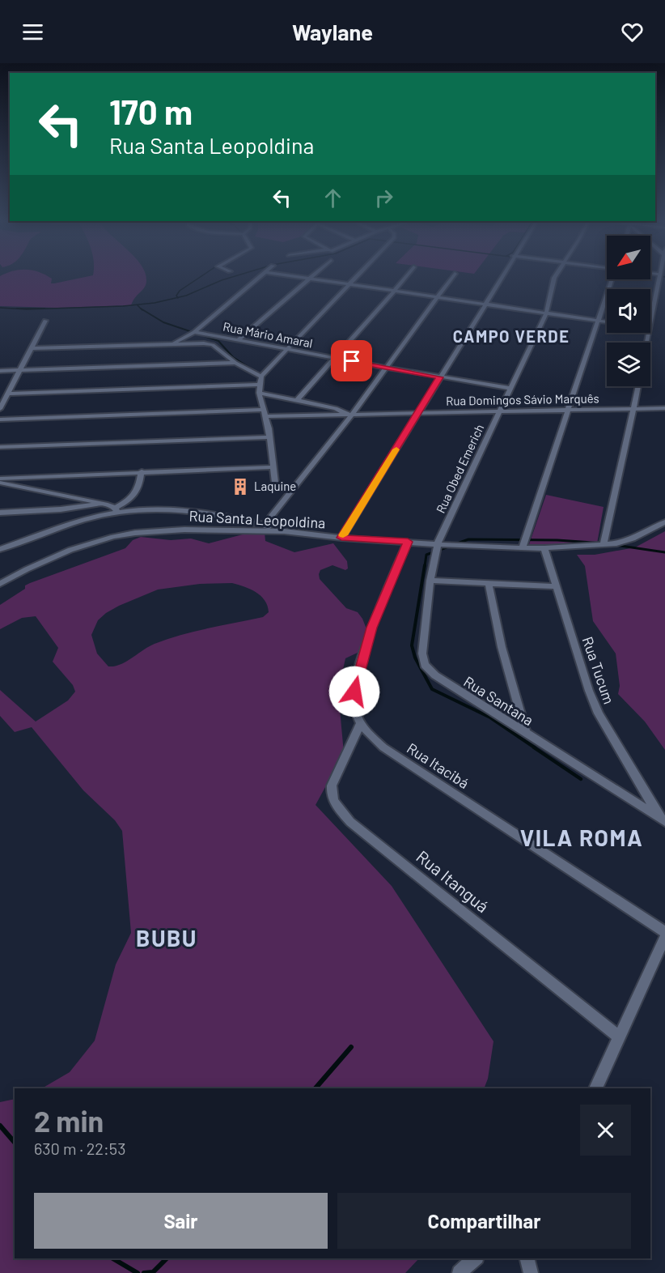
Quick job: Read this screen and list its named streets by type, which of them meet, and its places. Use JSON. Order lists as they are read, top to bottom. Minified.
{"streets":{"street":["Rua Mário Amaral","Rua Domingos Sávio Marquês","Rua Obed Emerich","Rua Santa Leopoldina","Rua Tucum","Rua Santana","Rua Itacibá","Rua Itanguá"]},"crossings":[["Rua Mário Amaral","Rua Obed Emerich"],["Rua Domingos Sávio Marquês","Rua Obed Emerich"],["Rua Obed Emerich","Rua Santa Leopoldina"],["Rua Obed Emerich","Rua Santana"],["Rua Santa Leopoldina","Rua Tucum"],["Rua Santa Leopoldina","Rua Santana"],["Rua Santa Leopoldina","Rua Itacibá"],["Rua Tucum","Rua Santana"],["Rua Itacibá","Rua Itanguá"]],"districts":["CAMPO VERDE","VILA ROMA","BUBU"],"places":{"building":["Laquine"]},"north":"bottom left","page":{"header":"Waylane","turn":["170 m","Rua Santa Leopoldina"],"heading":["2 min","630 m · 22:53"],"buttons":["Sair","Compartilhar"]}}
